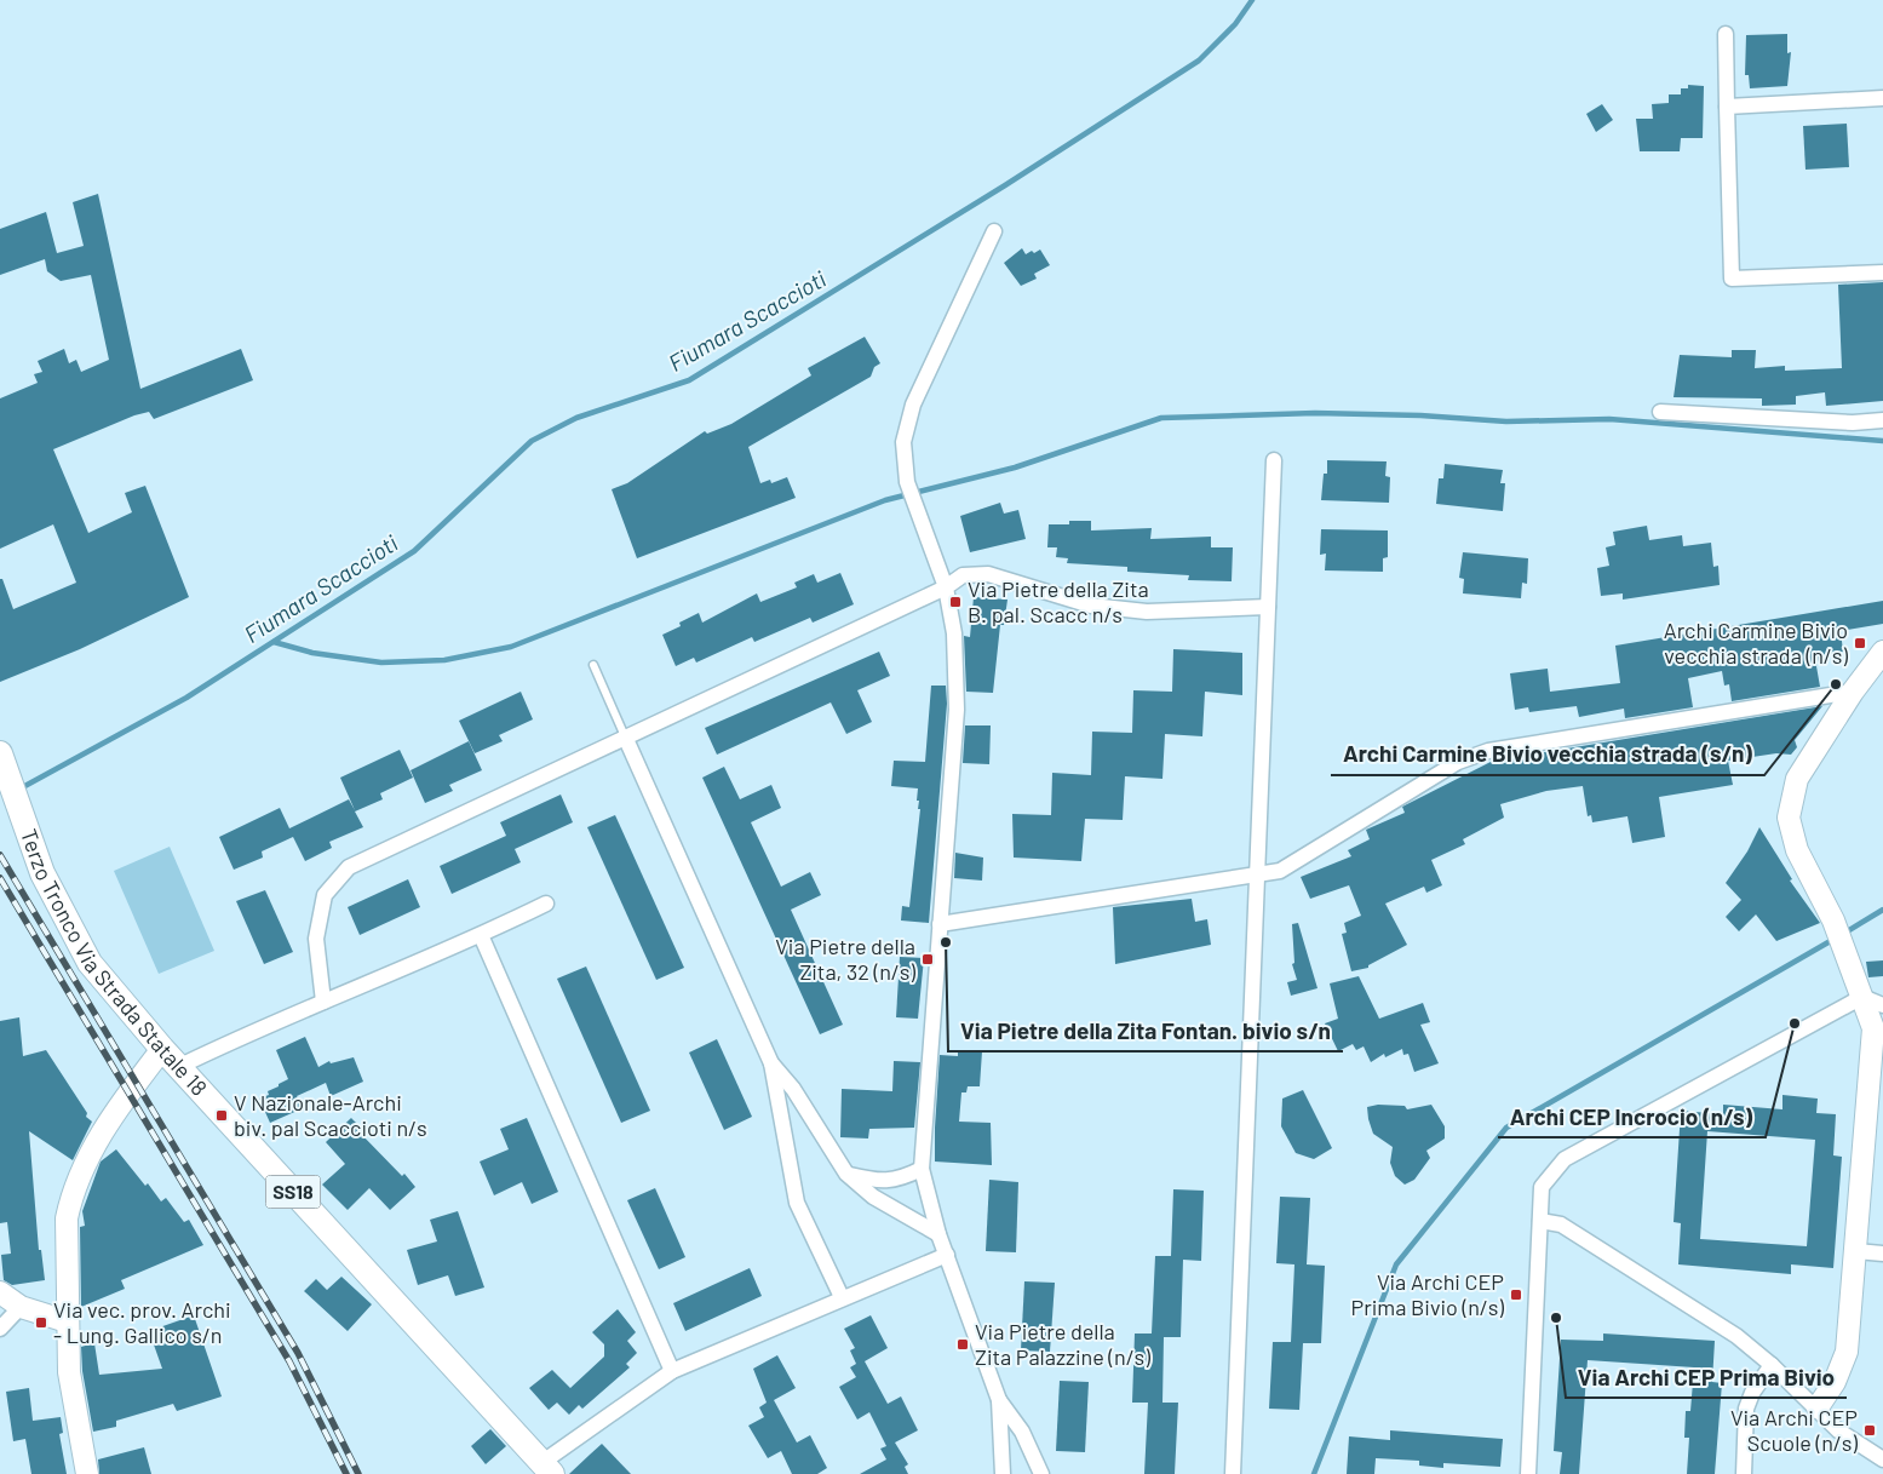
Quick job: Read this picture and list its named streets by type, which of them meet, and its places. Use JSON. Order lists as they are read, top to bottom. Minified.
{"streets":{"main road":["Terzo Tronco Via Strada Statale 18","SS18"]},"water":["Fiumara Scaccioti"],"places":{"transit":["Via Pietre della Zita B. pal. Scacc n/s","Archi Carmine Bivio vecchia strada (n/s)","Via Pietre della Zita, 32 (n/s)","V Nazionale-Archi biv. pal Scaccioti n/s","Via Archi CEP Prima Bivio (n/s)","Via vec. prov. Archi - Lung. Gallico s/n","Via Pietre della Zita Palazzine (n/s)","Via Archi CEP Scuole (n/s)"],"other":["Archi Carmine Bivio vecchia strada (s/n)","Via Pietre della Zita Fontan. bivio s/n","Archi CEP Incrocio (n/s)","Via Archi CEP Prima Bivio"]}}
